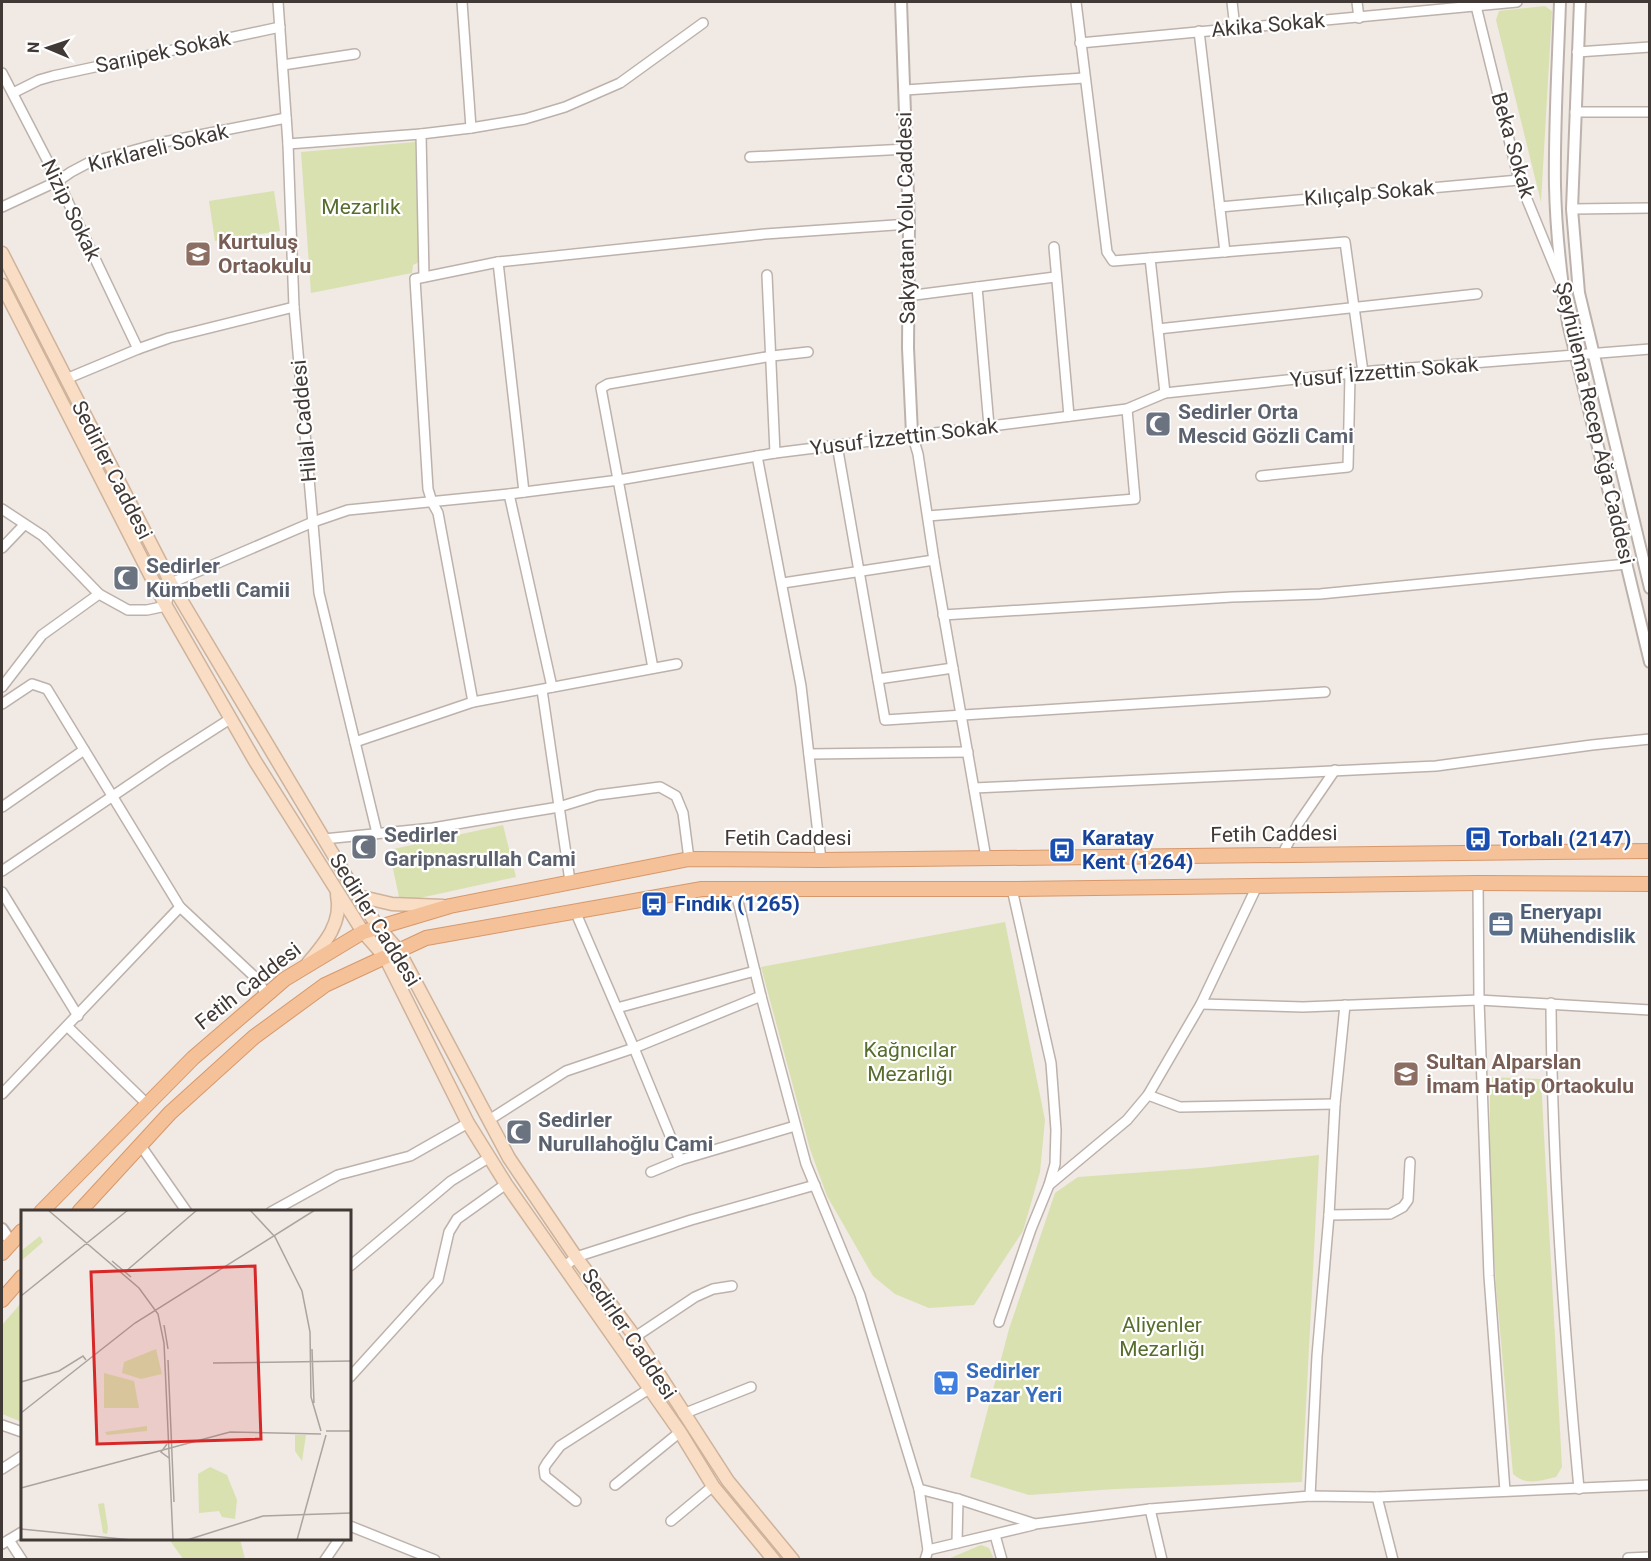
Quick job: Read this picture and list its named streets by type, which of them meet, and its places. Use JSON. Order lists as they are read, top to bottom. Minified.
{"streets":{"main road":["Sedirler Caddesi","Fetih Caddesi"],"street":["Akika Sokak","Sarıipek Sokak","Beka Sokak","Kırklareli Sokak","Kılıçalp Sokak","Nizip Sokak","Sakyatan Yolu Caddesi","Yusuf İzzettin Sokak","Hilal Caddesi","Şeyhülema Recep Ağa Caddesi"]},"crossings":[["Akika Sokak","Beka Sokak"],["Akika Sokak","Kılıçalp Sokak"],["Sarıipek Sokak","Nizip Sokak"],["Sarıipek Sokak","Hilal Caddesi"],["Beka Sokak","Kılıçalp Sokak"],["Beka Sokak","Şeyhülema Recep Ağa Caddesi"],["Kırklareli Sokak","Nizip Sokak"],["Kırklareli Sokak","Hilal Caddesi"],["Sakyatan Yolu Caddesi","Yusuf İzzettin Sokak"],["Yusuf İzzettin Sokak","Hilal Caddesi"],["Yusuf İzzettin Sokak","Şeyhülema Recep Ağa Caddesi"],["Yusuf İzzettin Sokak","Sedirler Caddesi"],["Sedirler Caddesi","Fetih Caddesi"]],"parks":["Mezarlık","Kağnıcılar Mezarlığı","Aliyenler Mezarlığı"],"places":{"school or university":["Kurtuluş Ortaokulu","Sultan Alparslan İmam Hatip Ortaokulu"],"mosque":["Sedirler Orta Mescid Gözli Cami","Sedirler Kümbetli Camii","Sedirler Garipnasrullah Cami","Sedirler Nurullahoğlu Cami"],"bus stop":["Torbalı (2147)","Karatay Kent (1264)","Fındık (1265)"],"office":["Eneryapı Mühendislik"],"supermarket":["Sedirler Pazar Yeri"]},"north":"left"}
